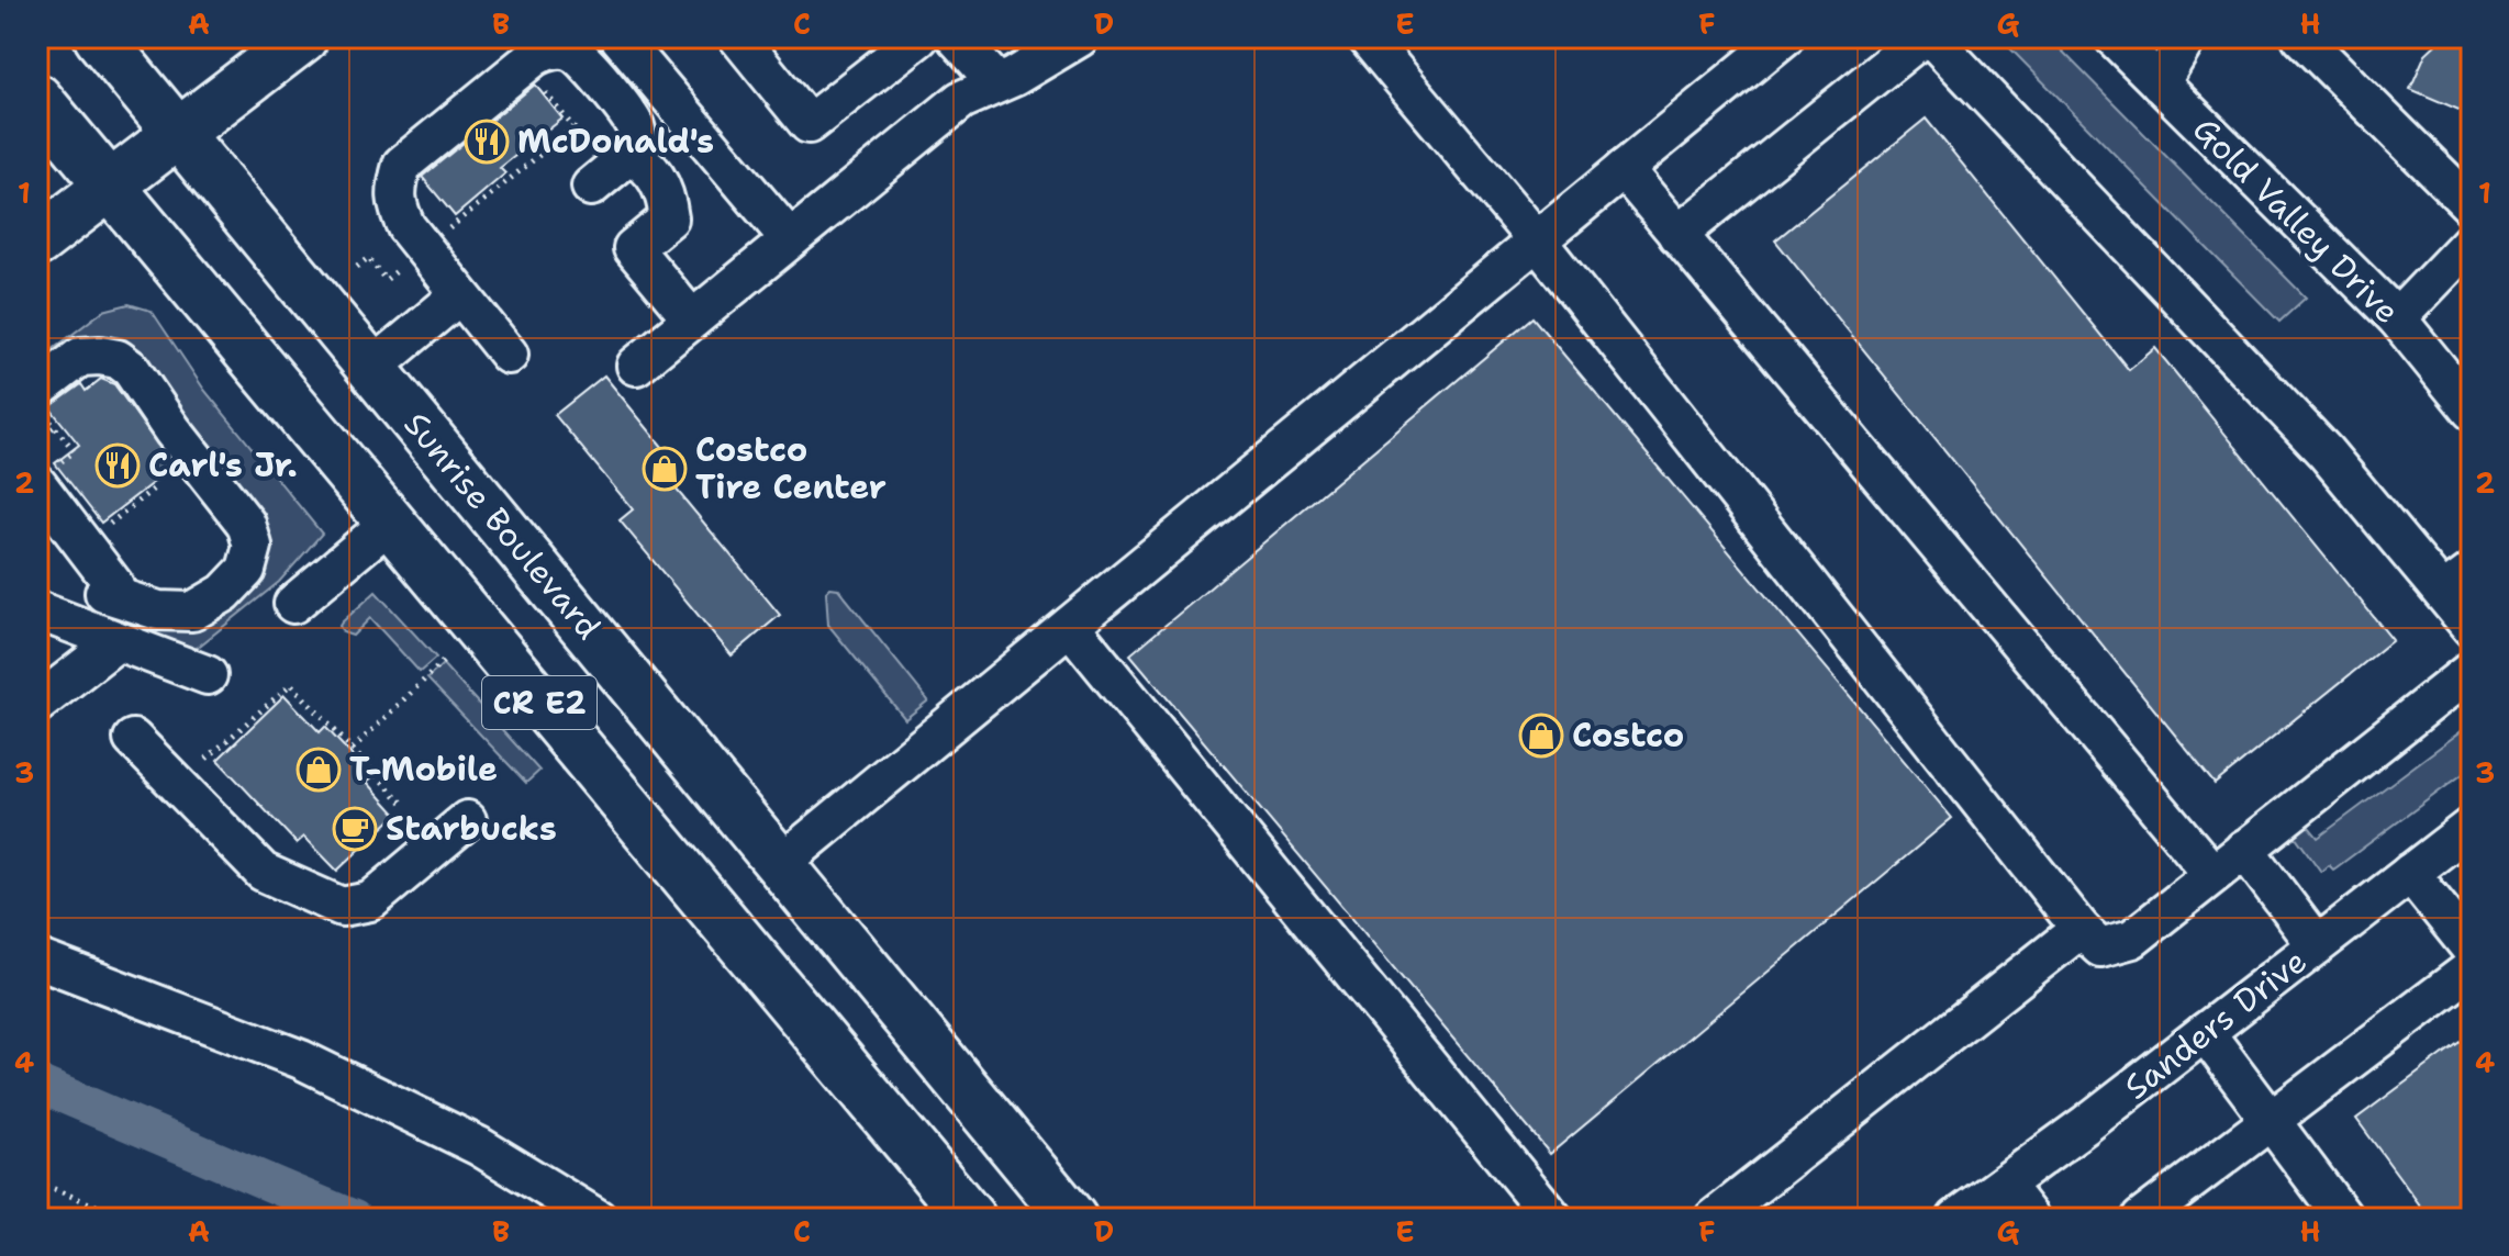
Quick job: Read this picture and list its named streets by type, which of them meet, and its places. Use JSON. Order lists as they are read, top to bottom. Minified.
{"streets":{"main road":["Sunrise Boulevard","CR E2"],"street":["Gold Valley Drive","Sanders Drive"]},"places":{"restaurant":["McDonald's","Carl's Jr."],"shop":["Costco Tire Center","Costco","T-Mobile"],"cafe":["Starbucks"]},"grid":{"columns":["A","B","C","D","E","F","G","H"],"rows":["1","2","3","4"]}}
